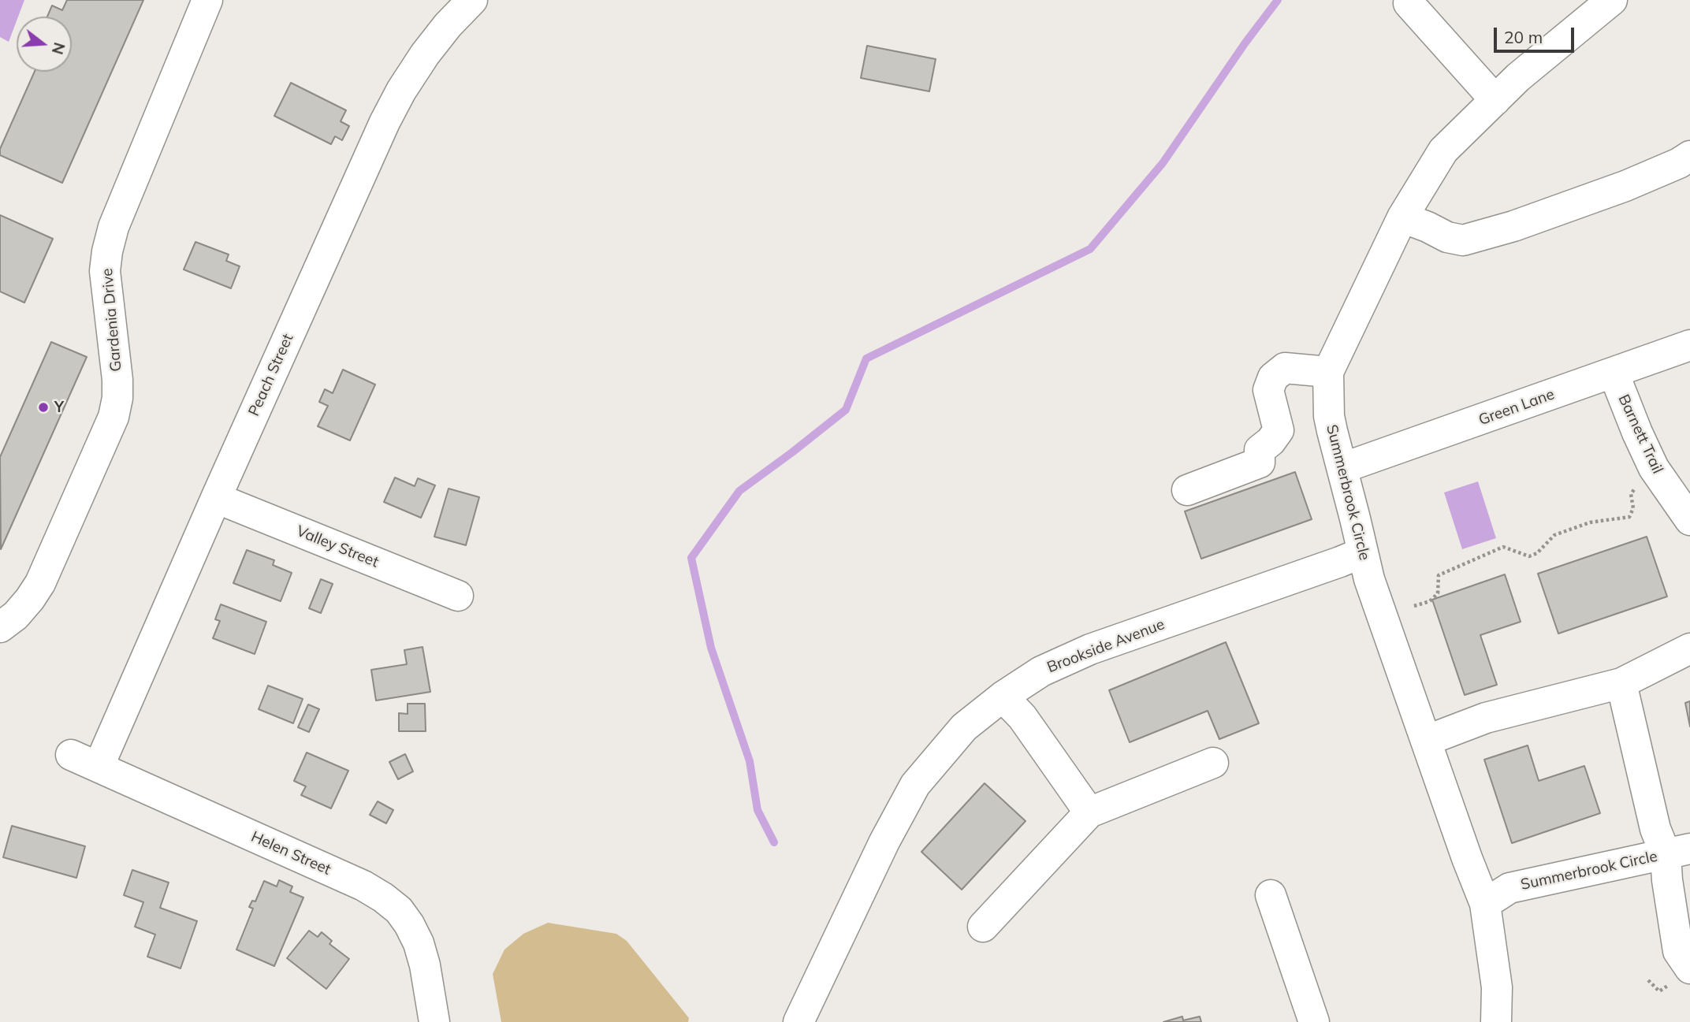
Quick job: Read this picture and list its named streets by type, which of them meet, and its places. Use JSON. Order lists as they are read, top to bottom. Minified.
{"streets":{"street":["Gardenia Drive","Peach Street","Green Lane","Barnett Trail","Summerbrook Circle","Valley Street","Brookside Avenue","Helen Street"]},"crossings":[["Peach Street","Valley Street"],["Peach Street","Helen Street"],["Green Lane","Barnett Trail"],["Green Lane","Summerbrook Circle"],["Summerbrook Circle","Brookside Avenue"]],"places":["Y"],"scale_bar":"20 m","north":"right"}
